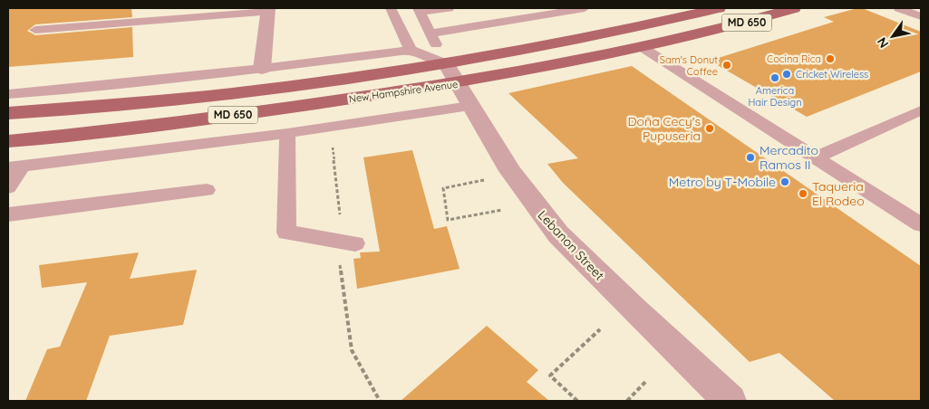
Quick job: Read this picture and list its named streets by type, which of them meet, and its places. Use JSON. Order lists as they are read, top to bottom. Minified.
{"streets":{"main road":["MD 650","New Hampshire Avenue"],"street":["Lebanon Street"]},"crossings":[["New Hampshire Avenue","Lebanon Street"]],"places":["Cocina Rica","Sam's Donut Coffee","Cricket Wireless","America Hair Design","Doña Cecy's Pupuseria","Mercadito Ramos II","Metro by T-Mobile","Taqueria El Rodeo"],"north":"bottom left"}
